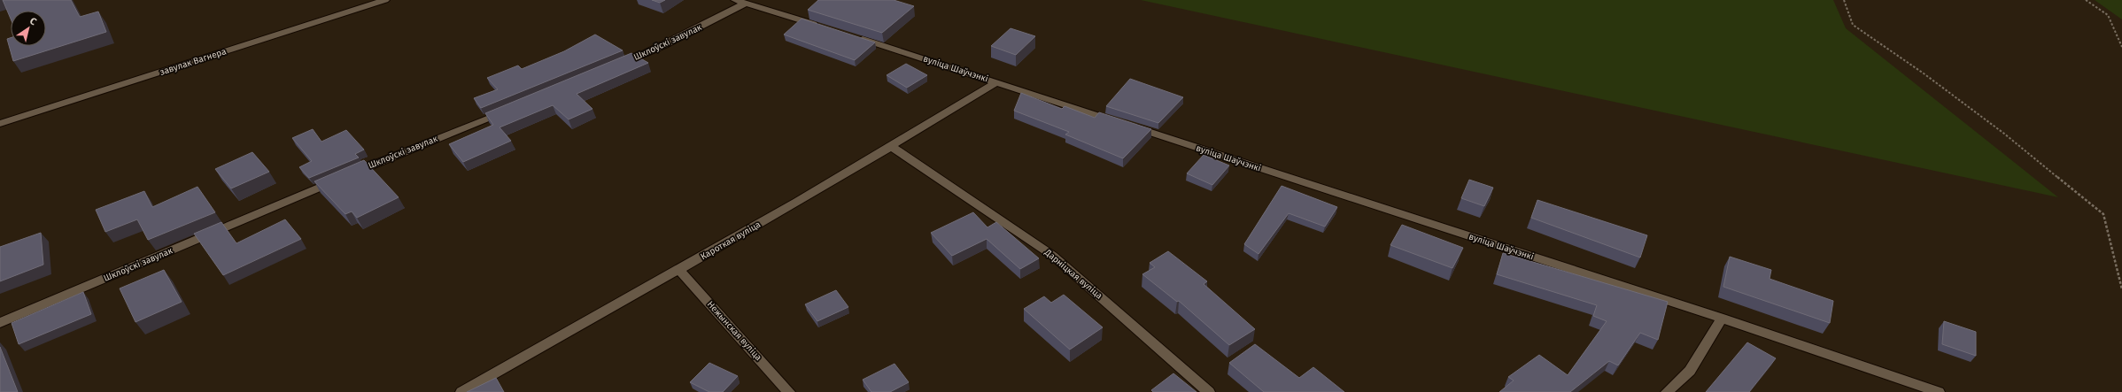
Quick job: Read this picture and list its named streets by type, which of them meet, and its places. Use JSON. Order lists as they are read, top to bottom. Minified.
{"streets":{"street":["Шклоўскі завулак","завулак Вагнера","вуліца Шаўчэнкі","Кароткая вуліца","Дарніцкая вуліца","Нежынская вуліца"]},"crossings":[["вуліца Шаўчэнкі","Кароткая вуліца"],["Кароткая вуліца","Дарніцкая вуліца"],["Кароткая вуліца","Нежынская вуліца"]],"north":"top right"}
